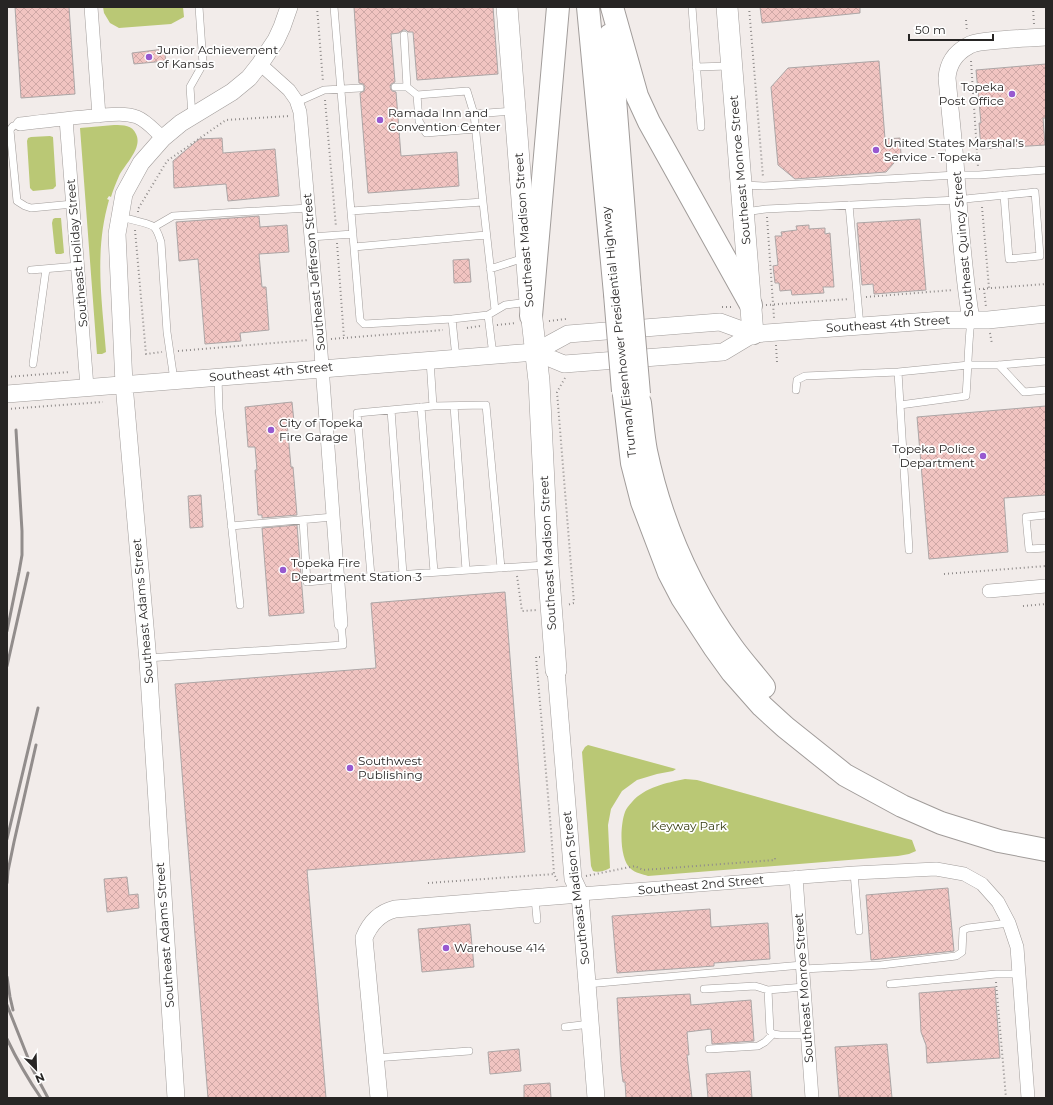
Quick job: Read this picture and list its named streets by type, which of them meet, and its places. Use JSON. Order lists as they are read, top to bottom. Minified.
{"streets":{"highway":["Truman/Eisenhower Presidential Highway"],"main road":["Southeast Monroe Street","Southeast Madison Street"],"street":["Southeast Quincy Street","Southeast Holiday Street","Southeast Jefferson Street","Southeast 4th Street","Southeast Adams Street","Southeast 2nd Street"]},"crossings":[["Southeast Monroe Street","Southeast 4th Street"],["Southeast Monroe Street","Southeast 2nd Street"],["Southeast Madison Street","Southeast 4th Street"],["Southeast Madison Street","Southeast 2nd Street"],["Southeast Quincy Street","Southeast 4th Street"],["Southeast Holiday Street","Southeast 4th Street"],["Southeast Jefferson Street","Southeast 4th Street"],["Southeast 4th Street","Southeast Adams Street"]],"parks":["Keyway Park"],"places":["Junior Achievement of Kansas","Topeka Post Office","Ramada Inn and Convention Center","United States Marshal's Service - Topeka","City of Topeka Fire Garage","Topeka Police Department","Topeka Fire Department Station 3","Southwest Publishing","Warehouse 414"],"scale_bar":"50 m","north":"bottom right"}
